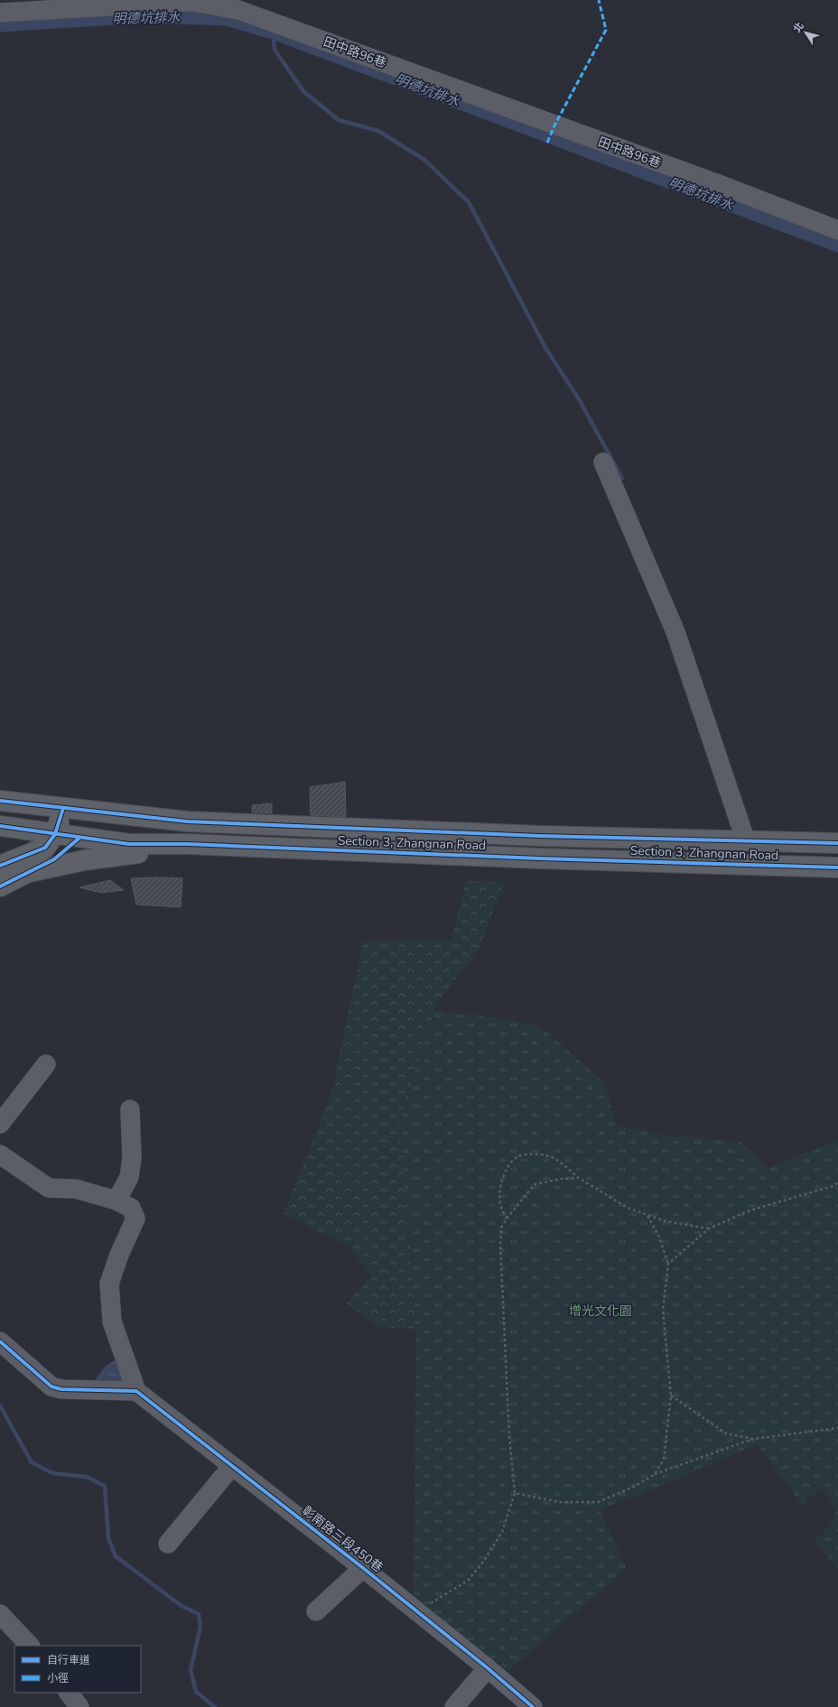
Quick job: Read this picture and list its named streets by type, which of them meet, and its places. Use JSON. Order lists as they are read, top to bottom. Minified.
{"streets":{"main road":["Section 3, Zhangnan Road"],"street":["田中路96巷","彰南路三段450巷"]},"water":["明德坑排水"],"parks":["增光文化園"],"legend":["自行車道","小徑"],"north":"top left"}
